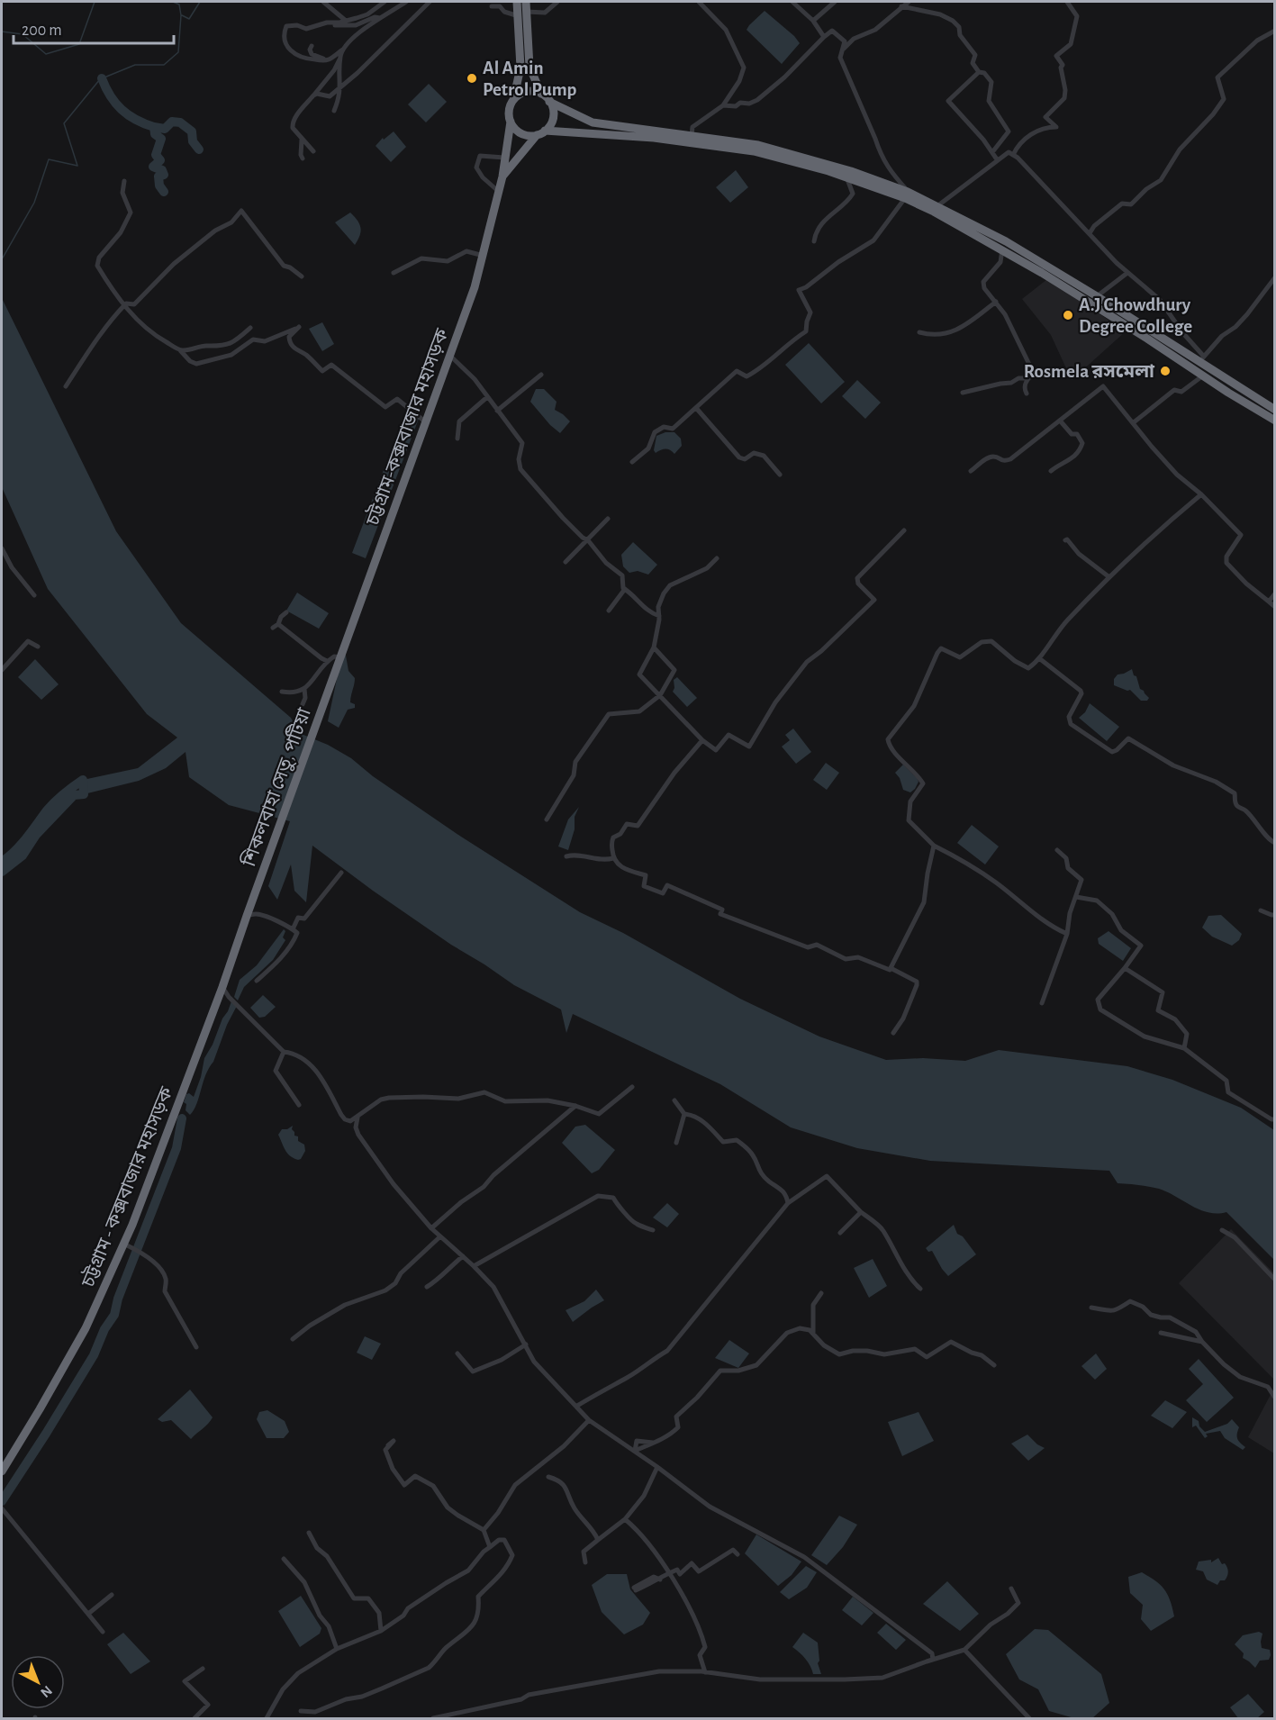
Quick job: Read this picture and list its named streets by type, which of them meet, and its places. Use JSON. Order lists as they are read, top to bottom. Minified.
{"streets":{"highway":["চট্টগ্রাম-কক্সবাজার মহাসড়ক","শিকলবাহা সেতু, পটিয়া","চট্টগ্রাম - কক্সবাজার মহাসড়ক"]},"crossings":[["চট্টগ্রাম-কক্সবাজার মহাসড়ক","শিকলবাহা সেতু, পটিয়া"],["শিকলবাহা সেতু, পটিয়া","চট্টগ্রাম - কক্সবাজার মহাসড়ক"]],"places":["Al Amin Petrol Pump","A.J Chowdhury Degree College","Rosmela রসমেলা"],"scale_bar":"200 m","north":"bottom right"}
